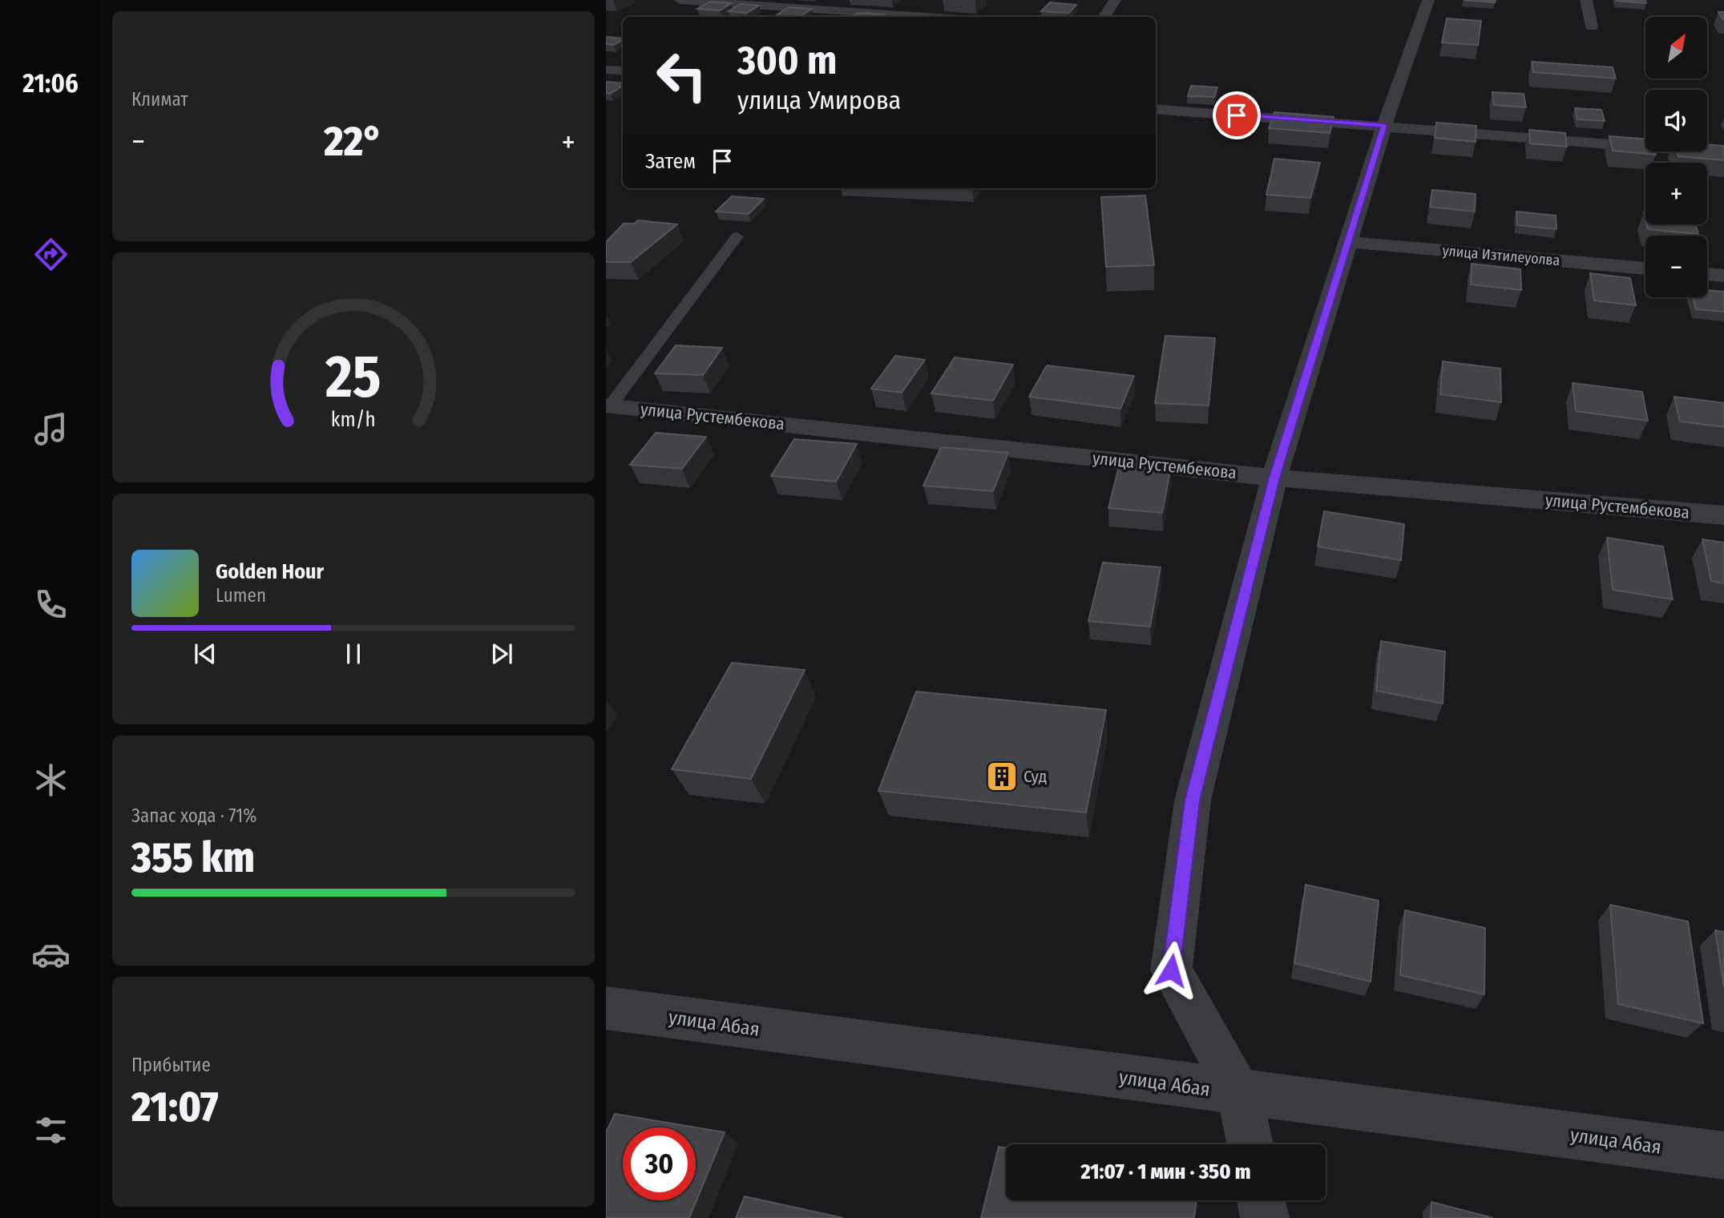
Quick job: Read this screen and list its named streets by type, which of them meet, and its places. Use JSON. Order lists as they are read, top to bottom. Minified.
{"streets":{"street":["улица Изтилеуолва","улица Рустембекова","улица Абая"]},"places":{"building":["Суд"]},"north":"top right","page":{"tabs":"21:06","tile":["Климат",["Запас хода · 71%","355 km"],["Прибытие","21:07"]],"map_buttons":["+","−"],"turn":["300 m","улица Умирова"],"heat":["−","22°","+"],"then":"Затем","song":["Golden Hour","Lumen"],"limit":"30","trip":"21:07 · 1 мин · 350 m","gauge":["25","km/h"]}}
